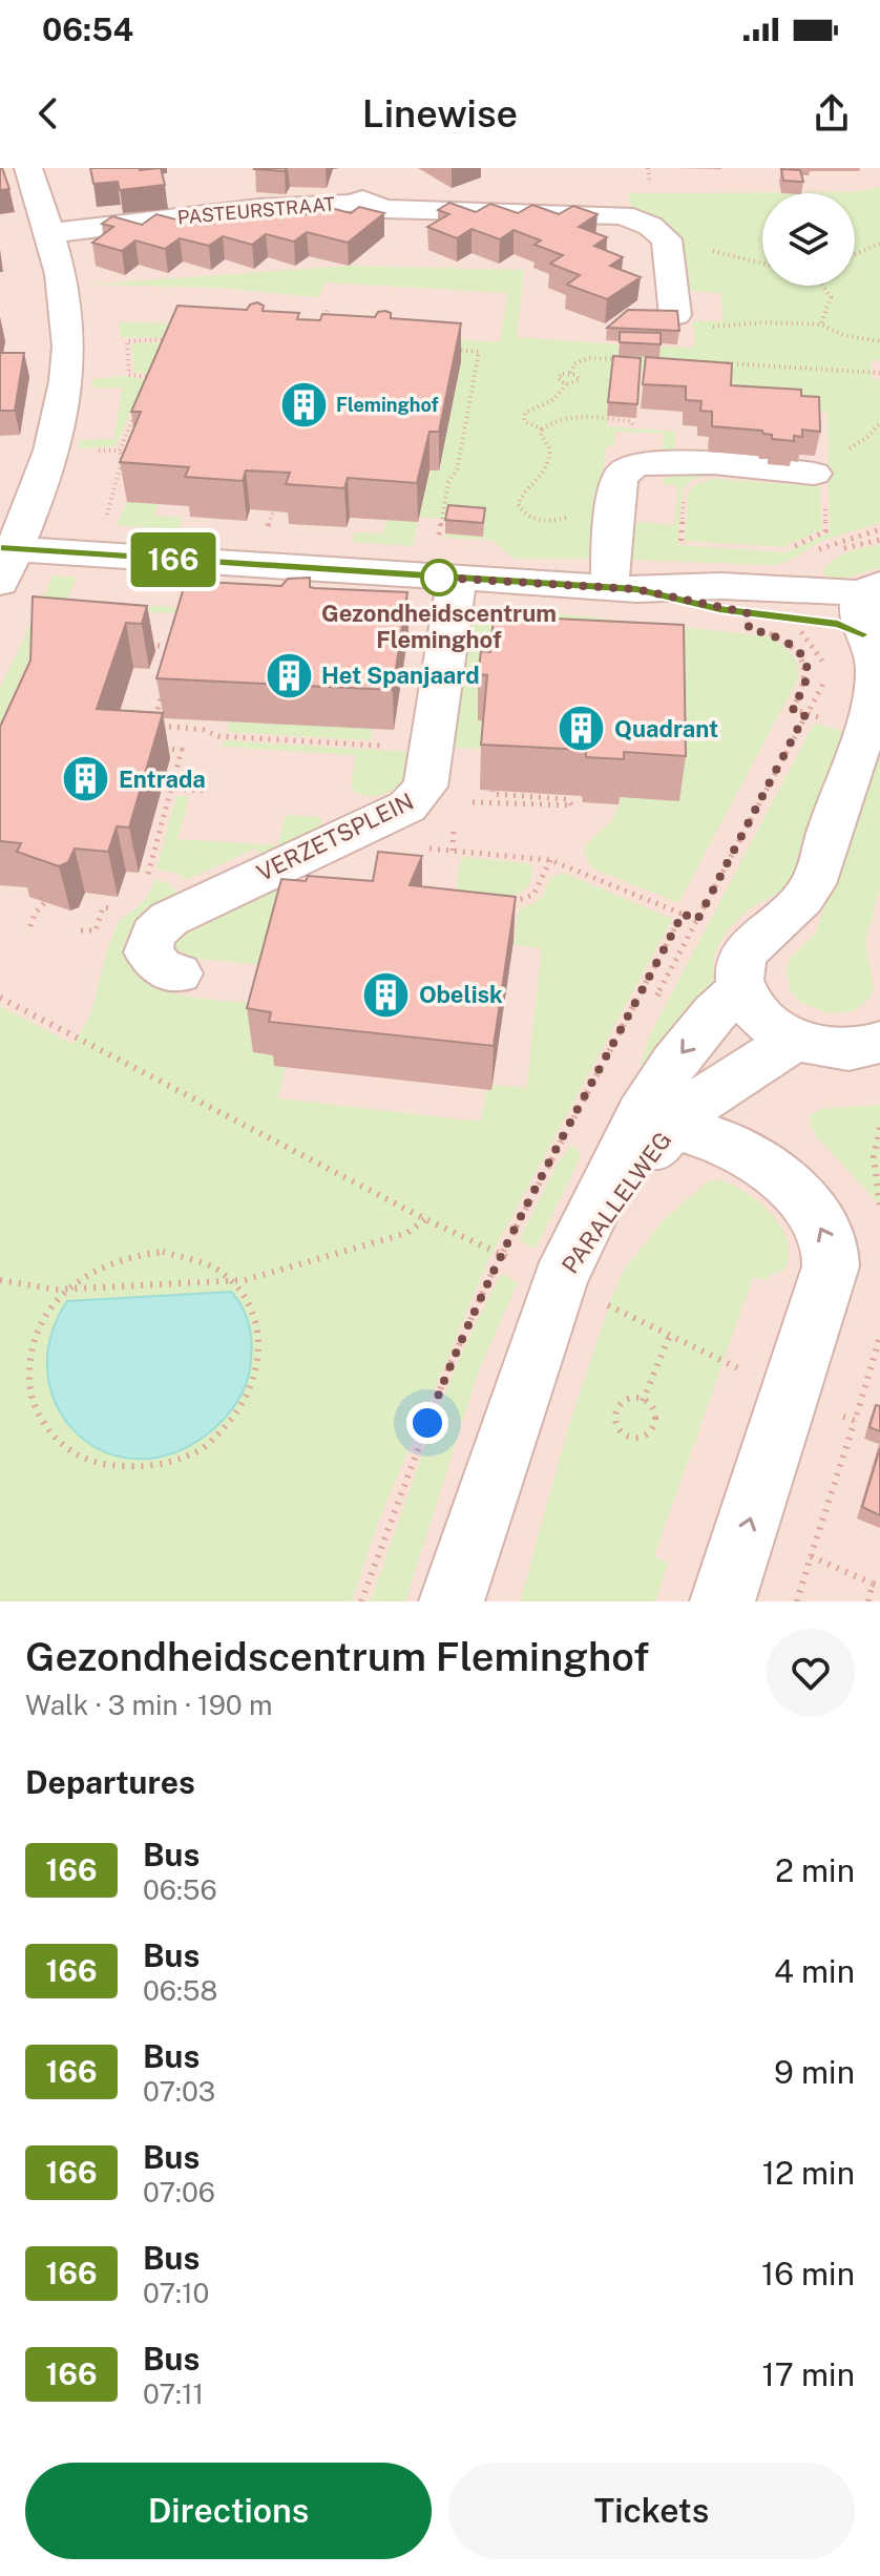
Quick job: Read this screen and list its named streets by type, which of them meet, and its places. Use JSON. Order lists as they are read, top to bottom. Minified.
{"streets":{"street":["PASTEURSTRAAT","VERZETSPLEIN","PARALLELWEG"]},"places":{"building":["Fleminghof","Het Spanjaard","Quadrant","Entrada","Obelisk"],"other":["Gezondheidscentrum Fleminghof"]},"lines":["bus line 166"],"page":{"status":"06:54","header":"Linewise","on_map":"166","heading":[["Gezondheidscentrum Fleminghof","Walk · 3 min · 190 m"],"Departures"],"list":[{"mark":"166","name":"Bus","note":"06:56","value":"2 min"},{"mark":"166","name":"Bus","note":"06:58","value":"4 min"},{"mark":"166","name":"Bus","note":"07:03","value":"9 min"},{"mark":"166","name":"Bus","note":"07:06","value":"12 min"},{"mark":"166","name":"Bus","note":"07:10","value":"16 min"},{"mark":"166","name":"Bus","note":"07:11","value":"17 min"}],"buttons":["Directions","Tickets"]}}
